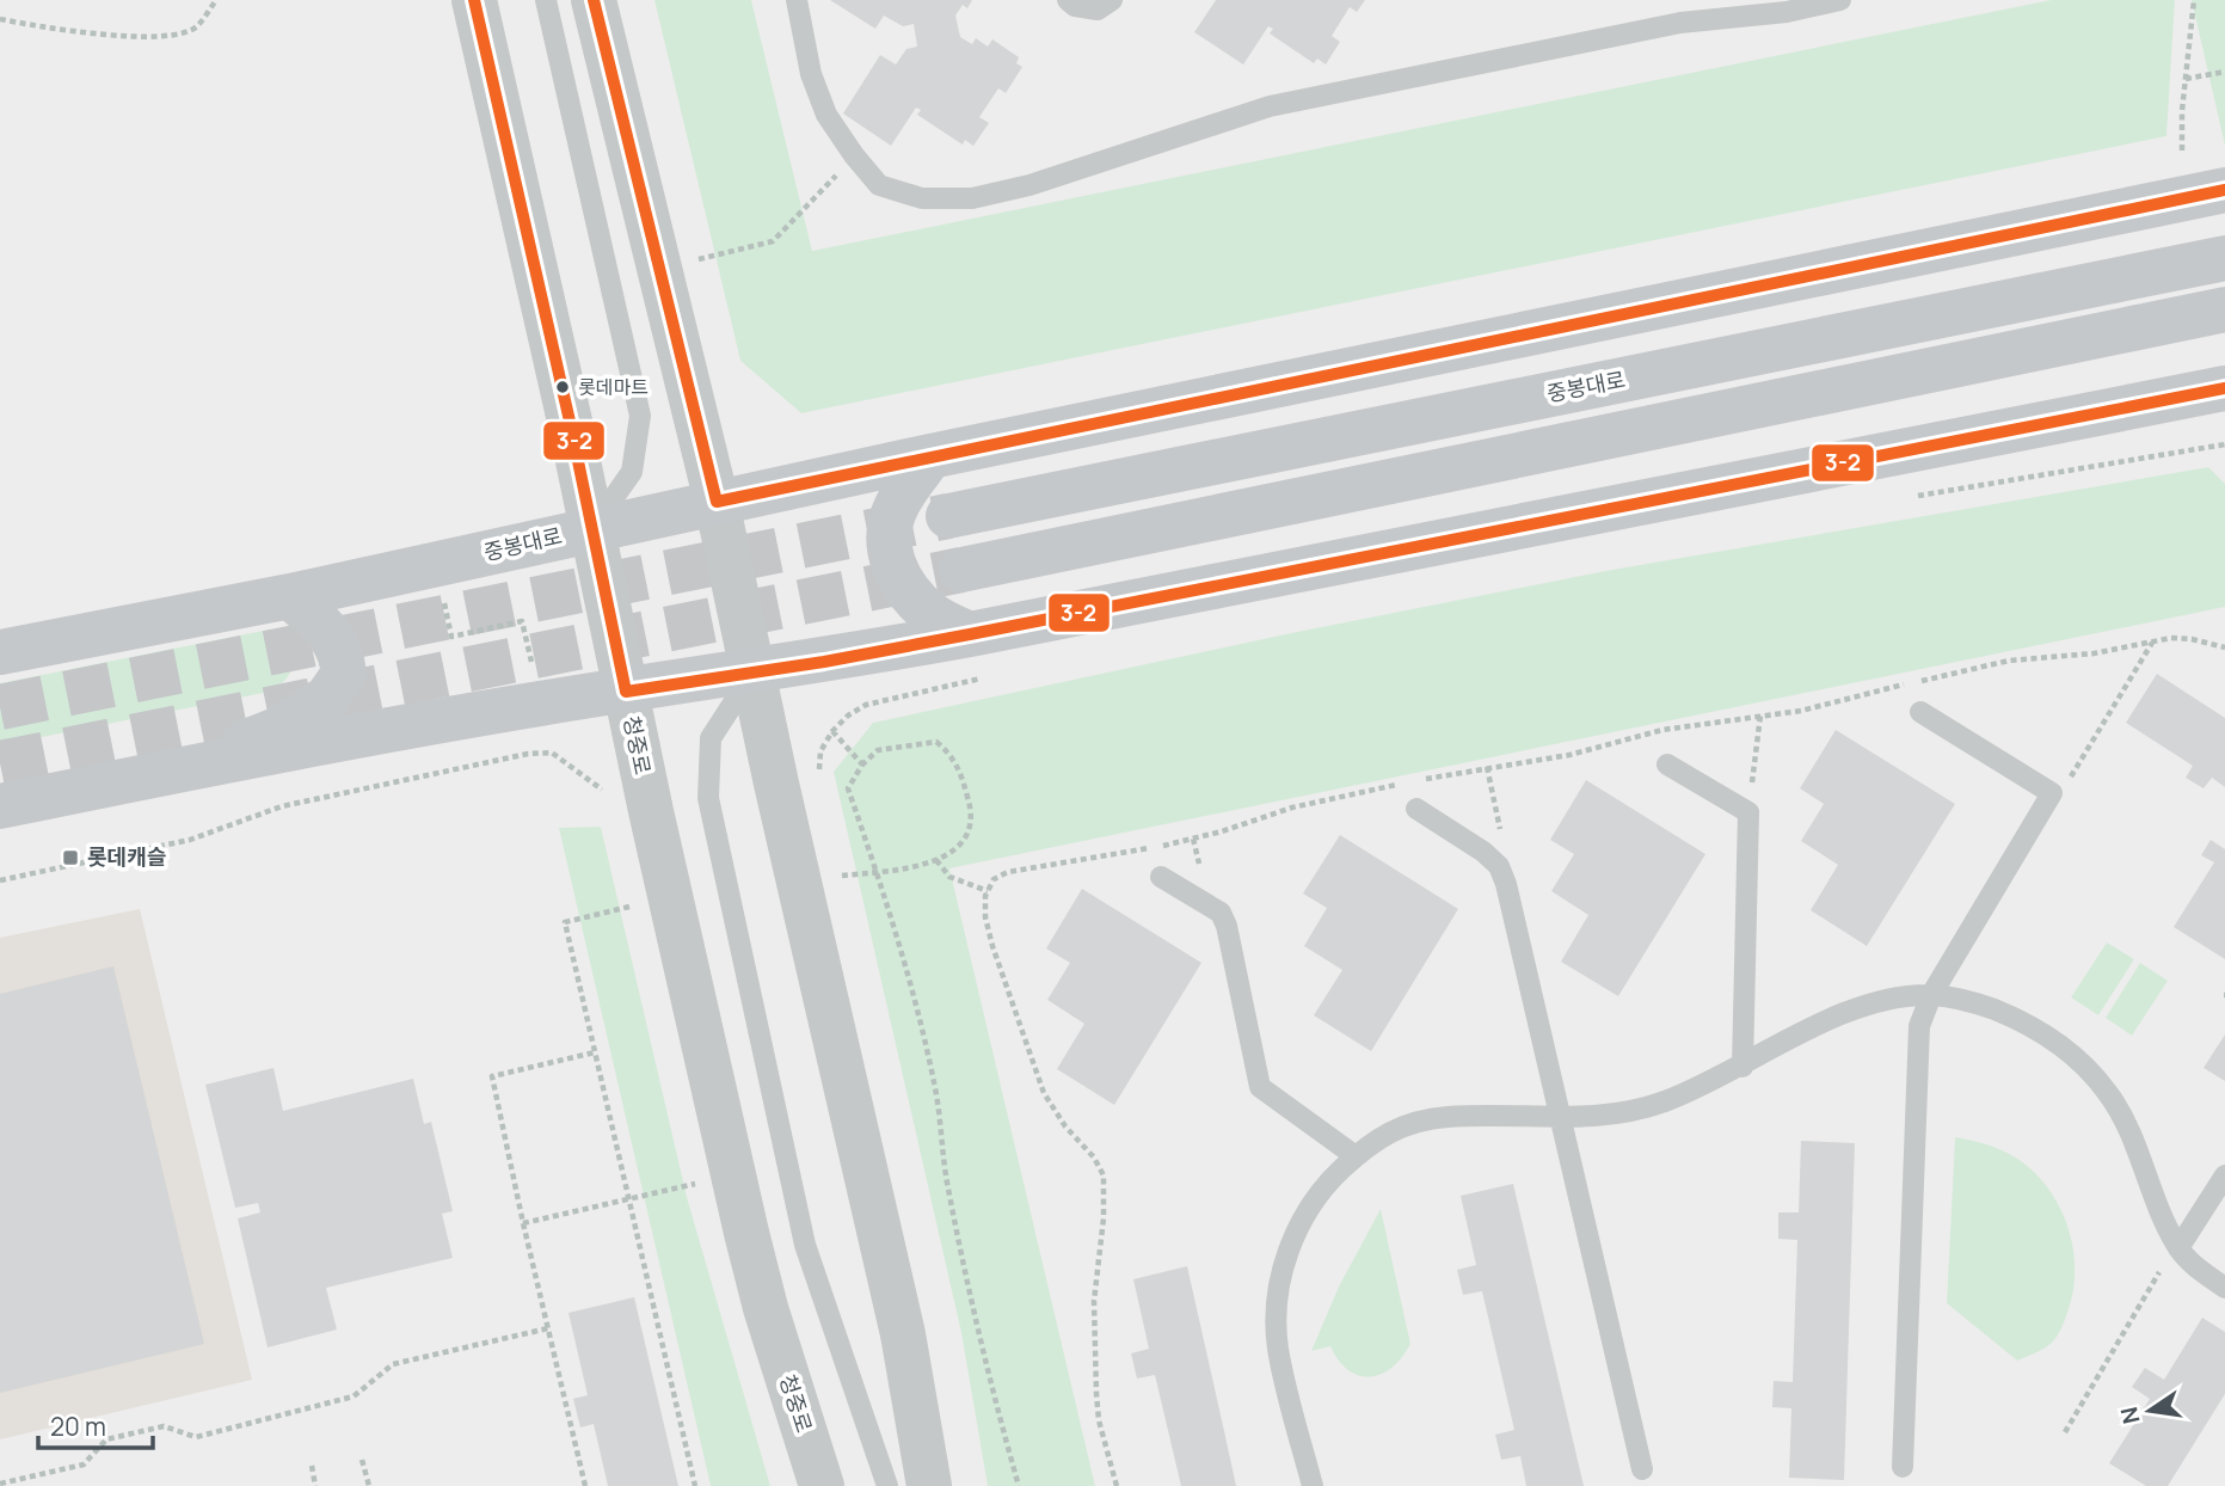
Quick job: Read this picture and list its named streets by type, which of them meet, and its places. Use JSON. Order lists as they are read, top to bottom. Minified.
{"streets":{"main road":["중봉대로"],"street":["청중로"]},"crossings":[["중봉대로","청중로"]],"places":{"other":["롯데마트"],"transit":["롯데캐슬"]},"lines":["transit line 3-2"],"scale_bar":"20 m","north":"left"}
